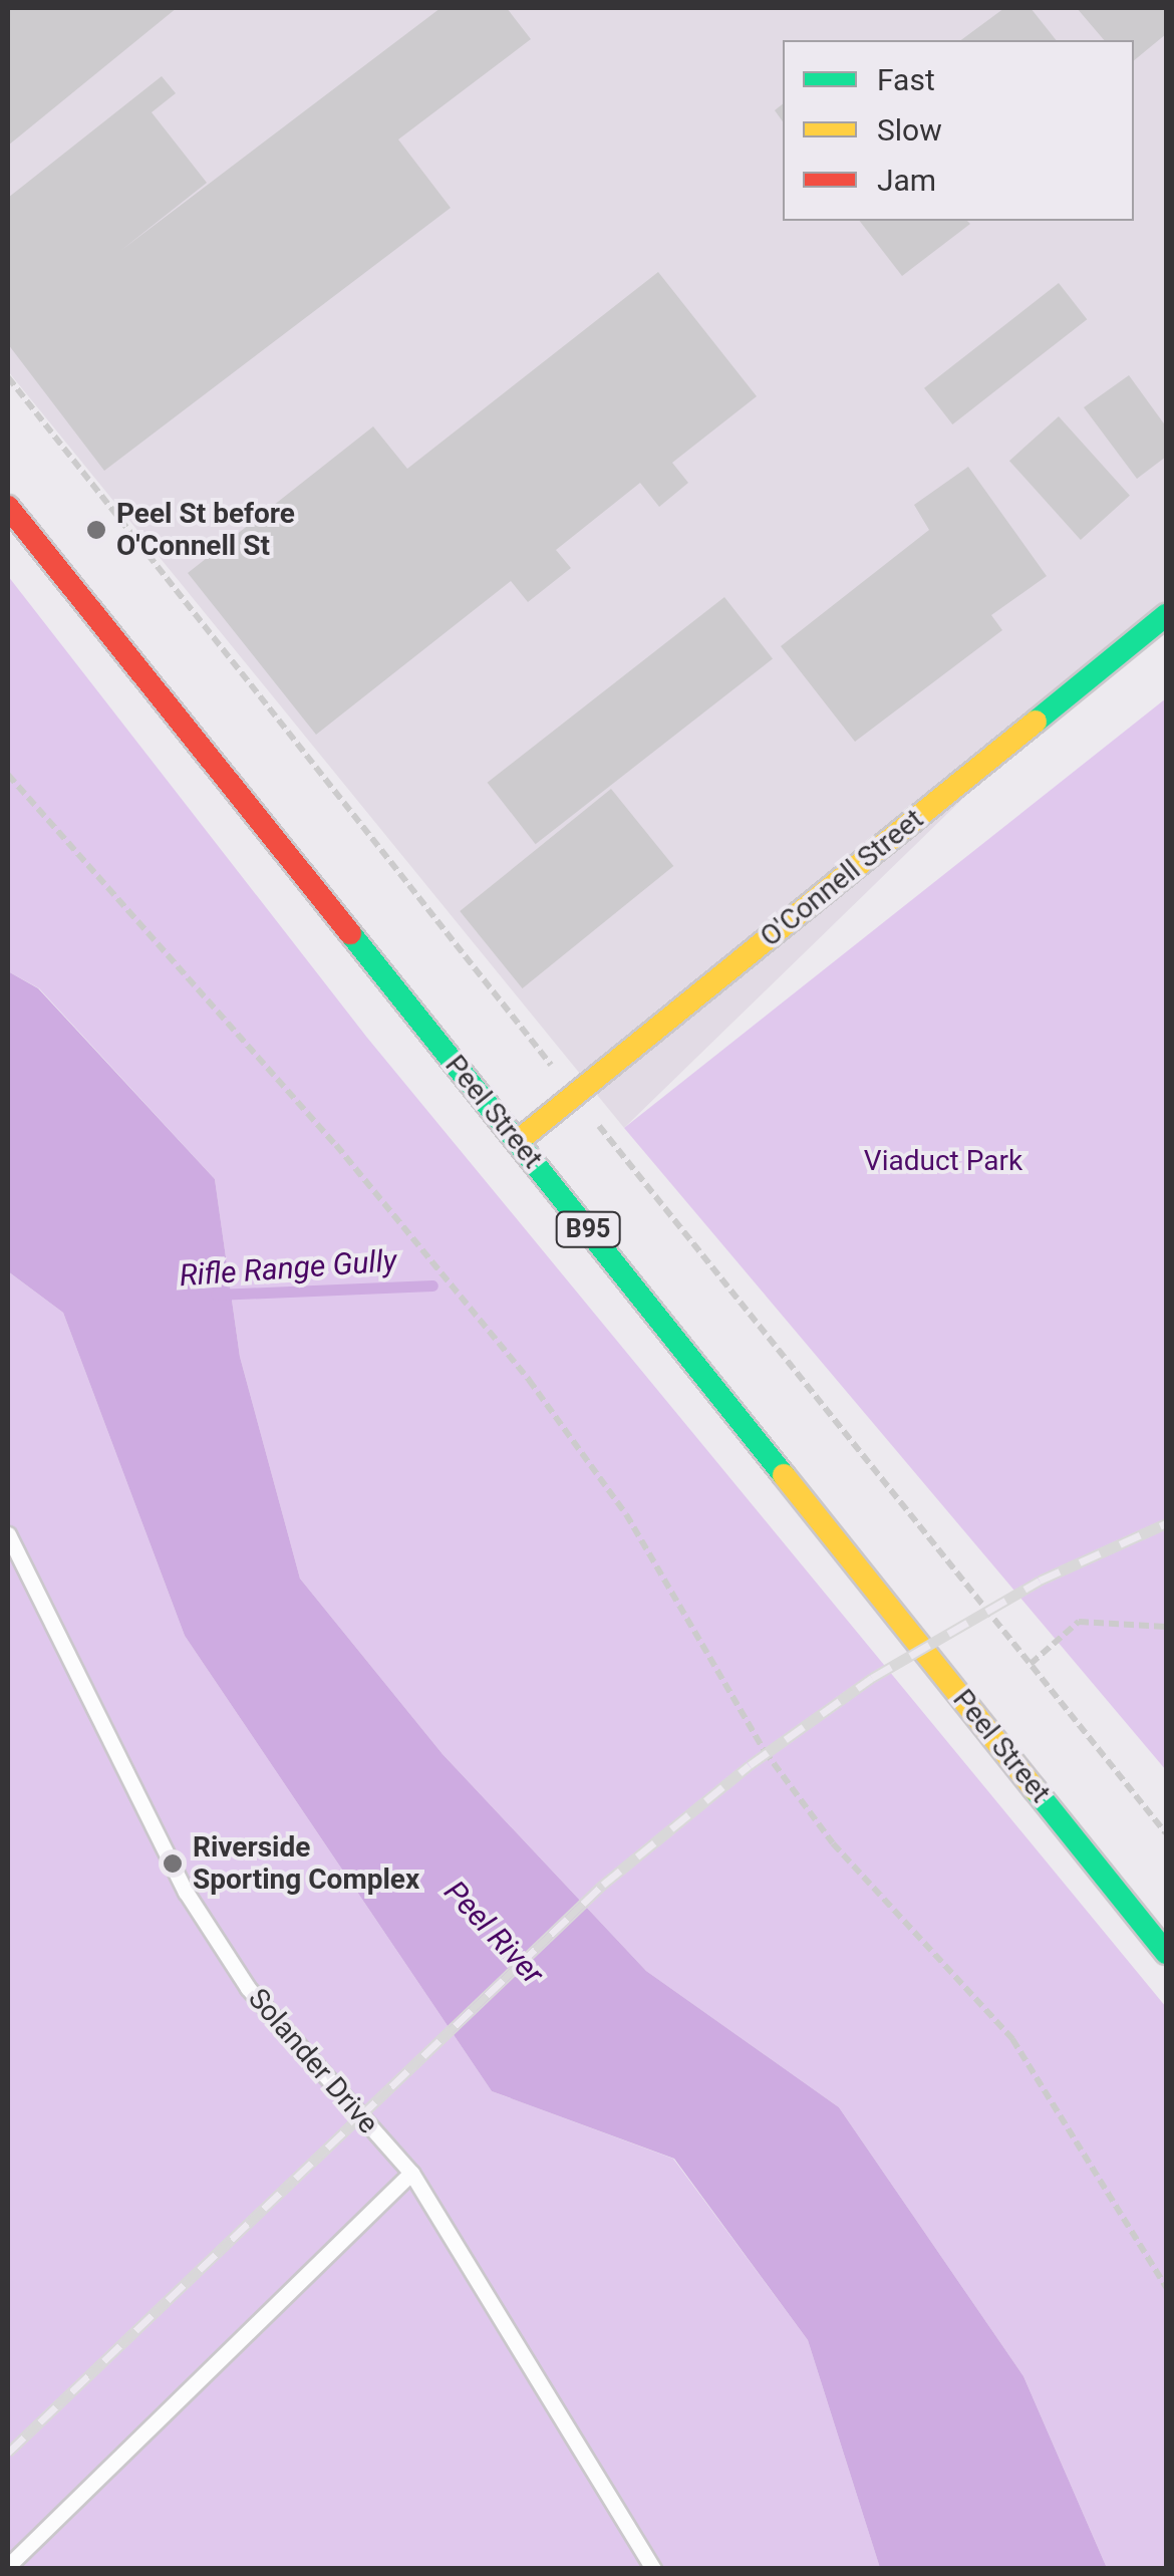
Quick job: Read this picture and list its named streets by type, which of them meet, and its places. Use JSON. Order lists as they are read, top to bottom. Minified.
{"streets":{"main road":["O'Connell Street","Peel Street","B95"],"lane":["Solander Drive"]},"crossings":[["O'Connell Street","Peel Street"]],"water":["Rifle Range Gully","Peel River"],"parks":["Viaduct Park"],"places":["Peel St before O'Connell St","Riverside Sporting Complex"],"legend":["Fast","Slow","Jam"]}
